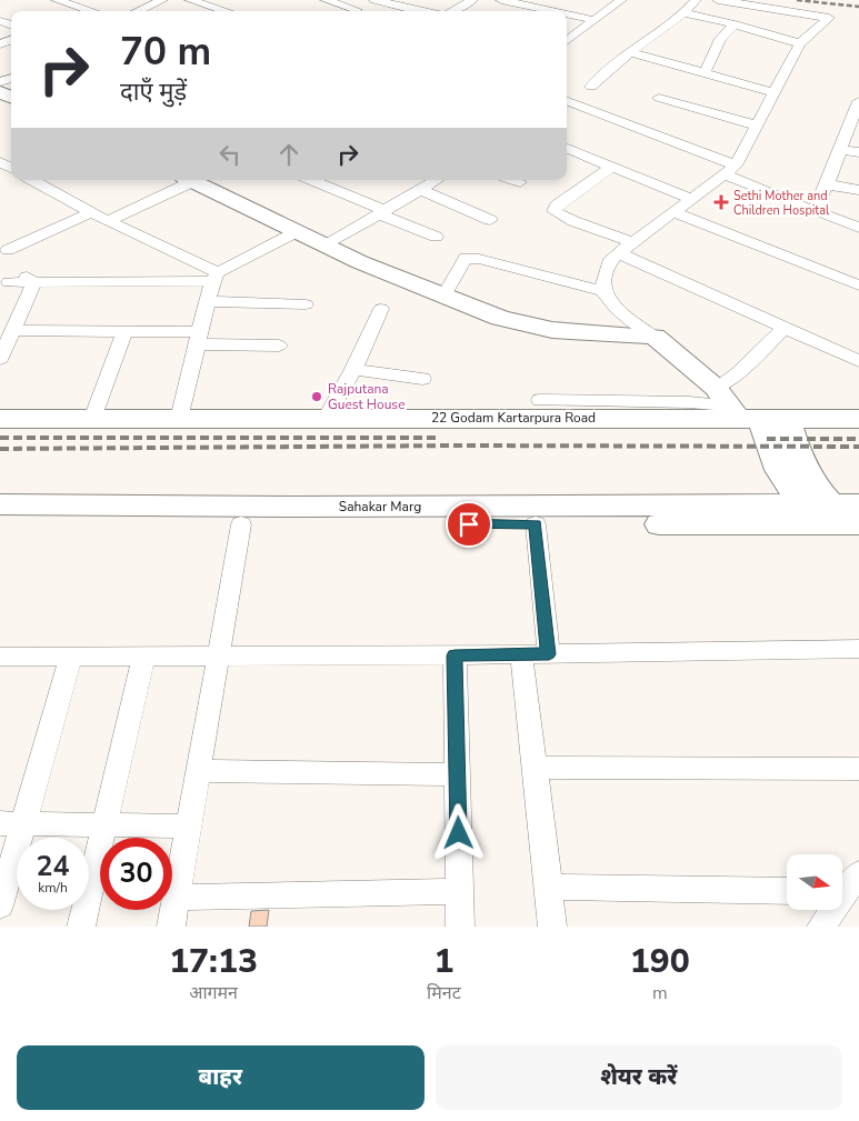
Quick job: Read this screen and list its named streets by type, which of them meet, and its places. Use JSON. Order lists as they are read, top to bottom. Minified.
{"streets":{"street":["22 Godam Kartarpura Road","Sahakar Marg"]},"places":{"health":["Sethi Mother and Children Hospital"],"other":["Rajputana Guest House"]},"north":"right","page":{"turn":["70 m","दाएँ मुड़ें"],"speed":"24 km/h","limit":"30","eta":["17:13","आगमन","1","मिनट","190","m"],"buttons":["बाहर","शेयर करें"]}}
